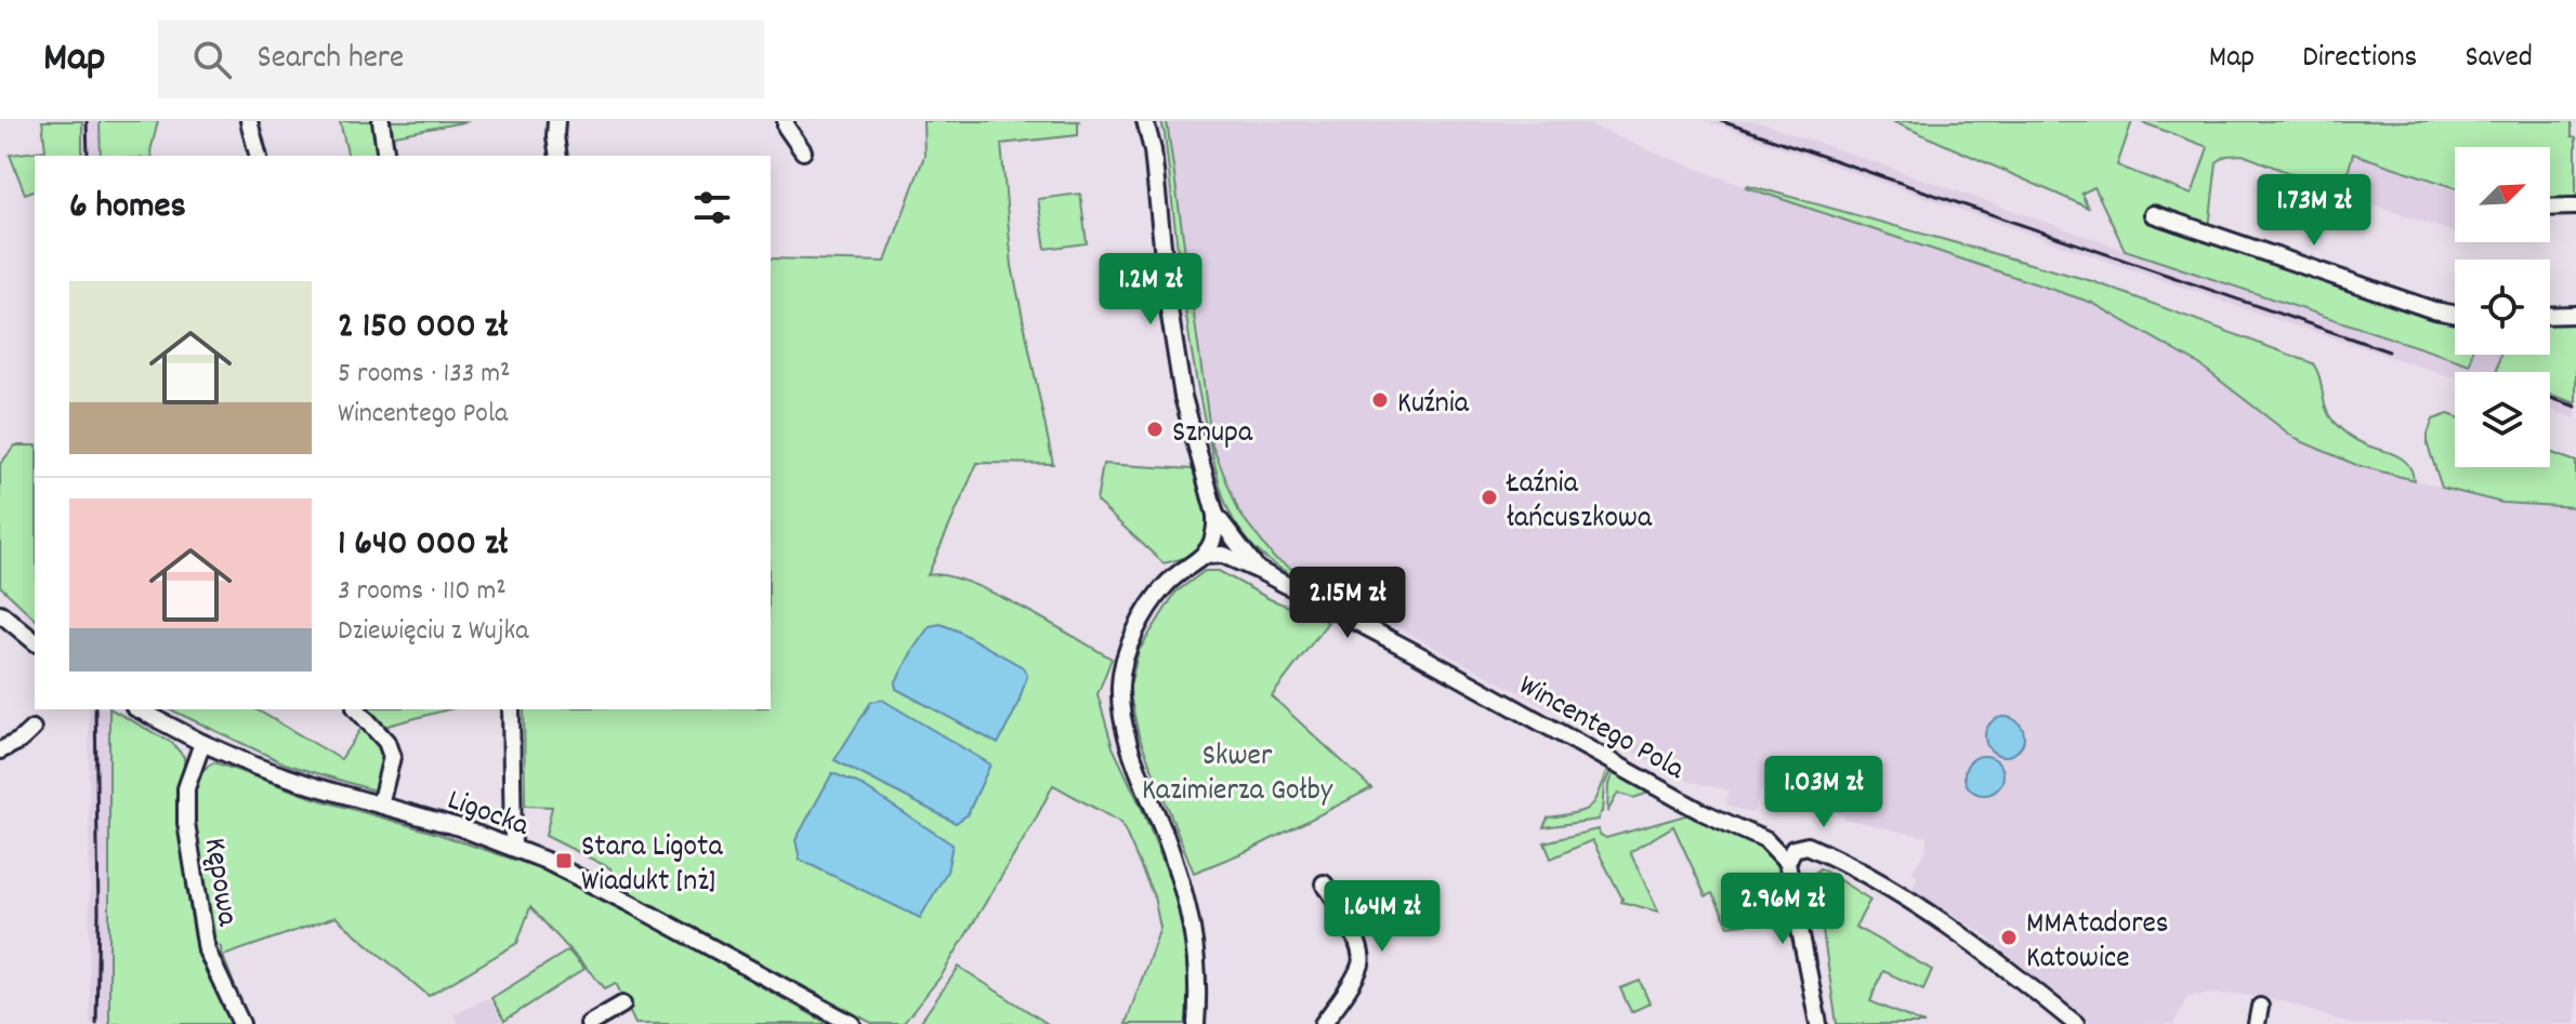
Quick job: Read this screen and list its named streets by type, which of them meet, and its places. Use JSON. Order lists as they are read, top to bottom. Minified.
{"streets":{"street":["Wincentego Pola","Ligocka","Kępowa"]},"crossings":[["Ligocka","Kępowa"]],"parks":["Skwer Kazimierza Gołby"],"places":{"other":["Kuźnia","Sznupa","Łaźnia łańcuszkowa","MMAtadores Katowice"],"transit":["Stara Ligota Wiadukt [nż]"]},"north":"top right","page":{"header":"Map","search":"Search here","nav":["Map","Directions","Saved"],"heading":"6 homes","price":["1.73M zł","1.2M zł","2.15M zł","1.03M zł","2.96M zł","1.64M zł"],"list":[{"name":"2 150 000 zł","note":"5 rooms · 133 m² · Wincentego Pola"},{"name":"1 640 000 zł","note":"3 rooms · 110 m² · Dziewięciu z Wujka"}]}}
